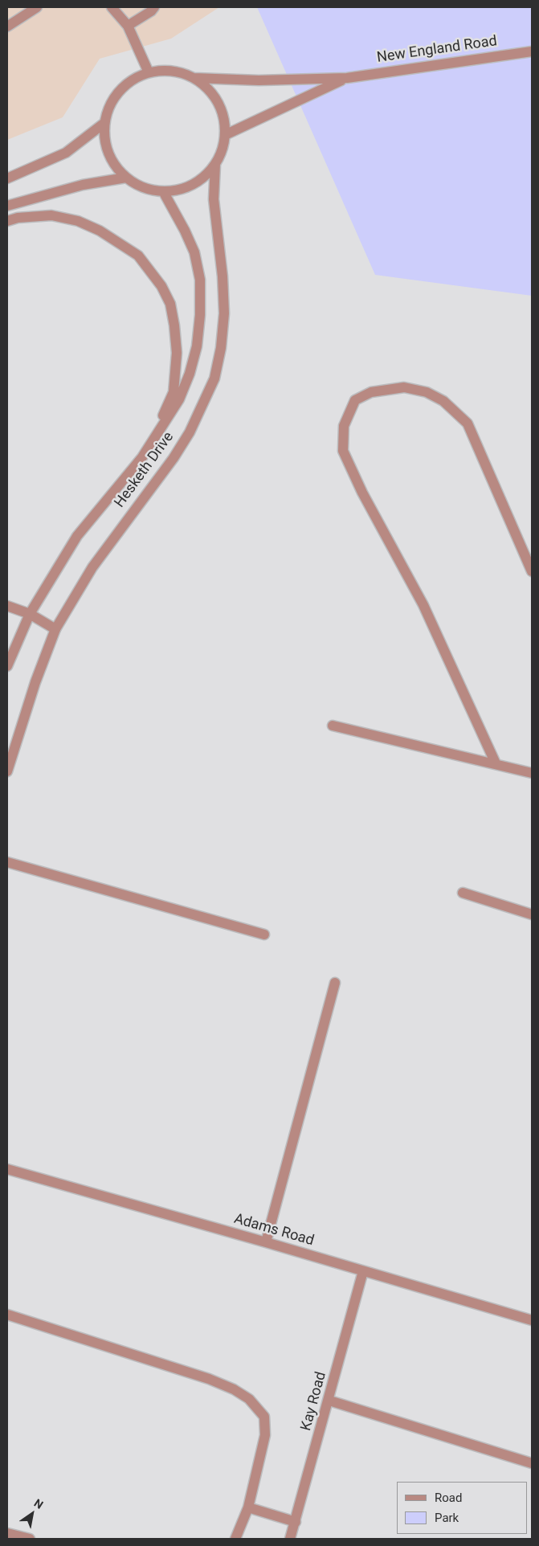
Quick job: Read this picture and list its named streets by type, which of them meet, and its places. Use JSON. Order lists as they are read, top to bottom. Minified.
{"streets":{"street":["New England Road","Hesketh Drive","Adams Road","Kay Road"]},"crossings":[["New England Road","Hesketh Drive"],["Adams Road","Kay Road"]],"legend":["Road","Park"],"north":"top right"}
